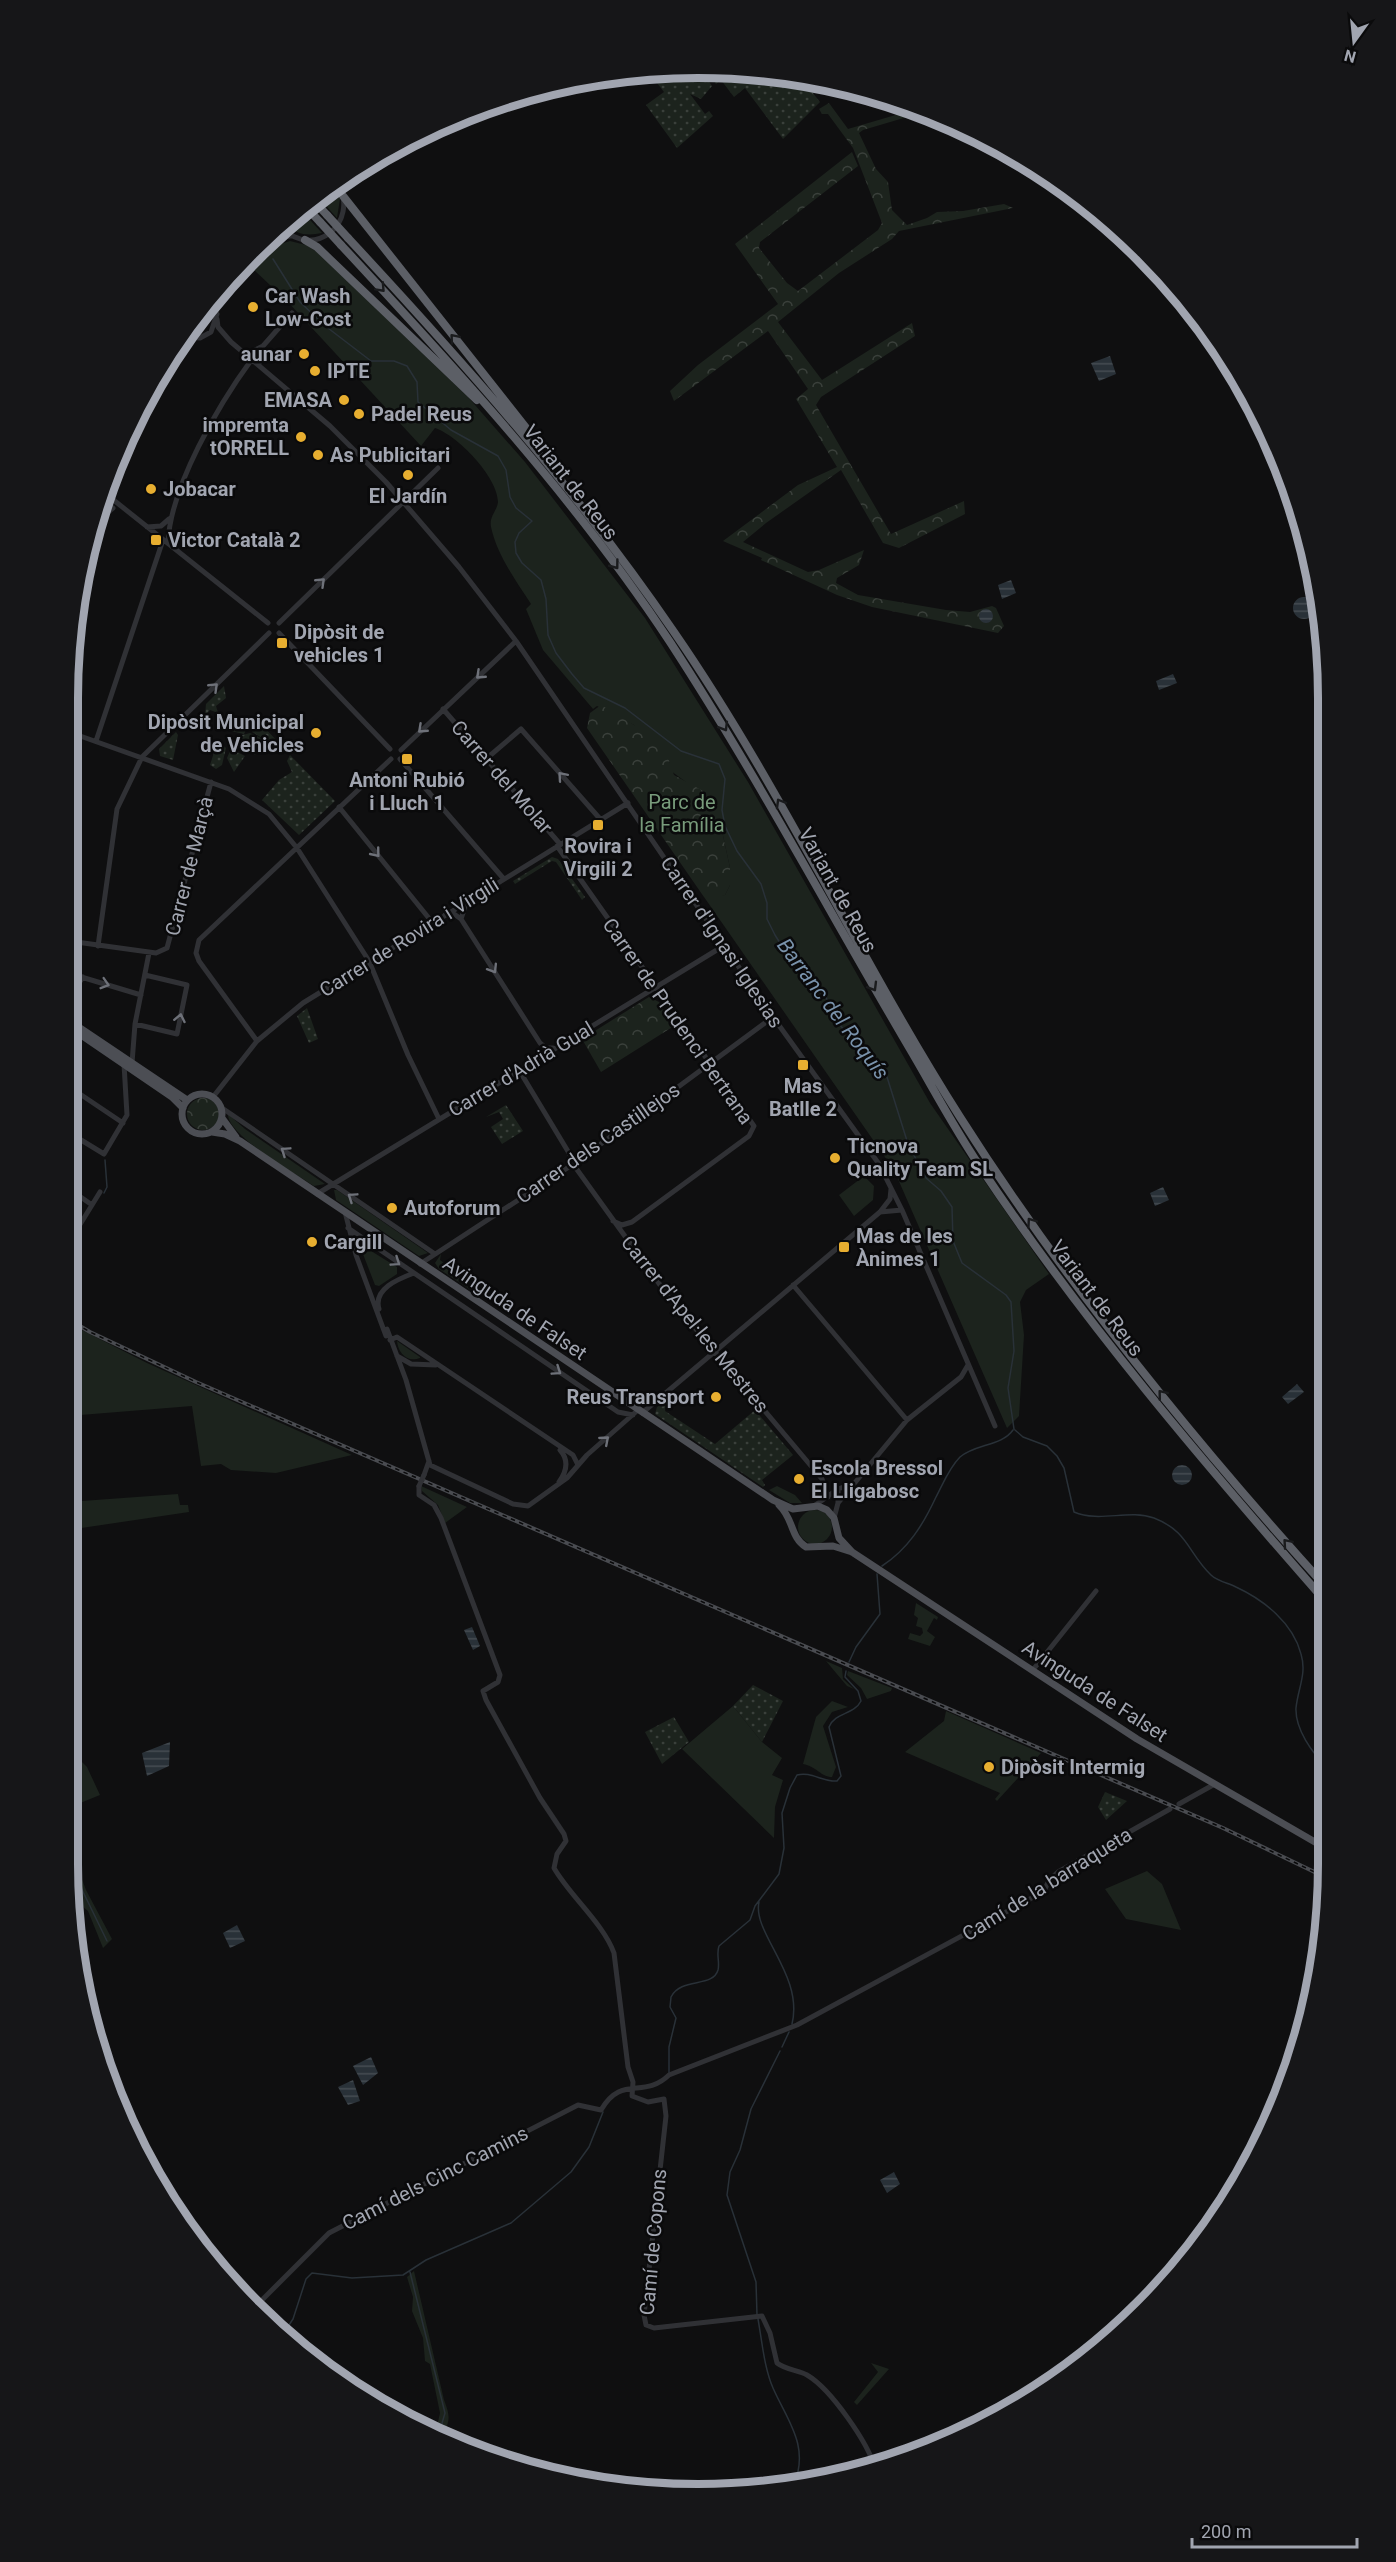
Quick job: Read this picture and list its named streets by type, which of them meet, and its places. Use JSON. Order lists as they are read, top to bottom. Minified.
{"streets":{"highway":["Variant de Reus"],"main road":["Avinguda de Falset"],"street":["Carrer del Molar","Carrer de Marçà","Carrer de Rovira i Virgili","Carrer d'Ignasi Iglesias","Carrer de Prudenci Bertrana","Carrer d'Adrià Gual","Carrer dels Castillejos","Carrer d'Apel·les Mestres","Camí de la barraqueta","Camí dels Cinc Camins","Camí de Copons"]},"crossings":[["Carrer del Molar","Carrer de Rovira i Virgili"],["Carrer del Molar","Carrer de Prudenci Bertrana"],["Carrer de Rovira i Virgili","Carrer d'Ignasi Iglesias"],["Carrer de Rovira i Virgili","Carrer de Prudenci Bertrana"],["Carrer de Rovira i Virgili","Avinguda de Falset"],["Carrer d'Ignasi Iglesias","Carrer d'Adrià Gual"],["Carrer d'Ignasi Iglesias","Carrer dels Castillejos"],["Carrer de Prudenci Bertrana","Carrer d'Adrià Gual"],["Carrer de Prudenci Bertrana","Carrer dels Castillejos"],["Carrer d'Adrià Gual","Avinguda de Falset"],["Carrer d'Adrià Gual","Carrer d'Apel·les Mestres"],["Carrer dels Castillejos","Avinguda de Falset"],["Carrer dels Castillejos","Carrer d'Apel·les Mestres"],["Camí de la barraqueta","Camí dels Cinc Camins"],["Camí de la barraqueta","Camí de Copons"],["Camí dels Cinc Camins","Camí de Copons"]],"water":["Barranc del Roquís"],"parks":["Parc de la Família"],"places":{"other":["Car Wash Low-Cost","aunar","IPTE","EMASA","Padel Reus","impremta tORRELL","As Publicitari","El Jardín","Jobacar","Dipòsit Municipal de Vehicles","Ticnova Quality Team SL","Autoforum","Cargill","Reus Transport","Escola Bressol El Lligabosc","Dipòsit Intermig"],"transit":["Victor Català 2","Dipòsit de vehicles 1","Antoni Rubió i Lluch 1","Rovira i Virgili 2","Mas Batlle 2","Mas de les Ànimes 1"]},"scale_bar":"200 m","north":"bottom"}
